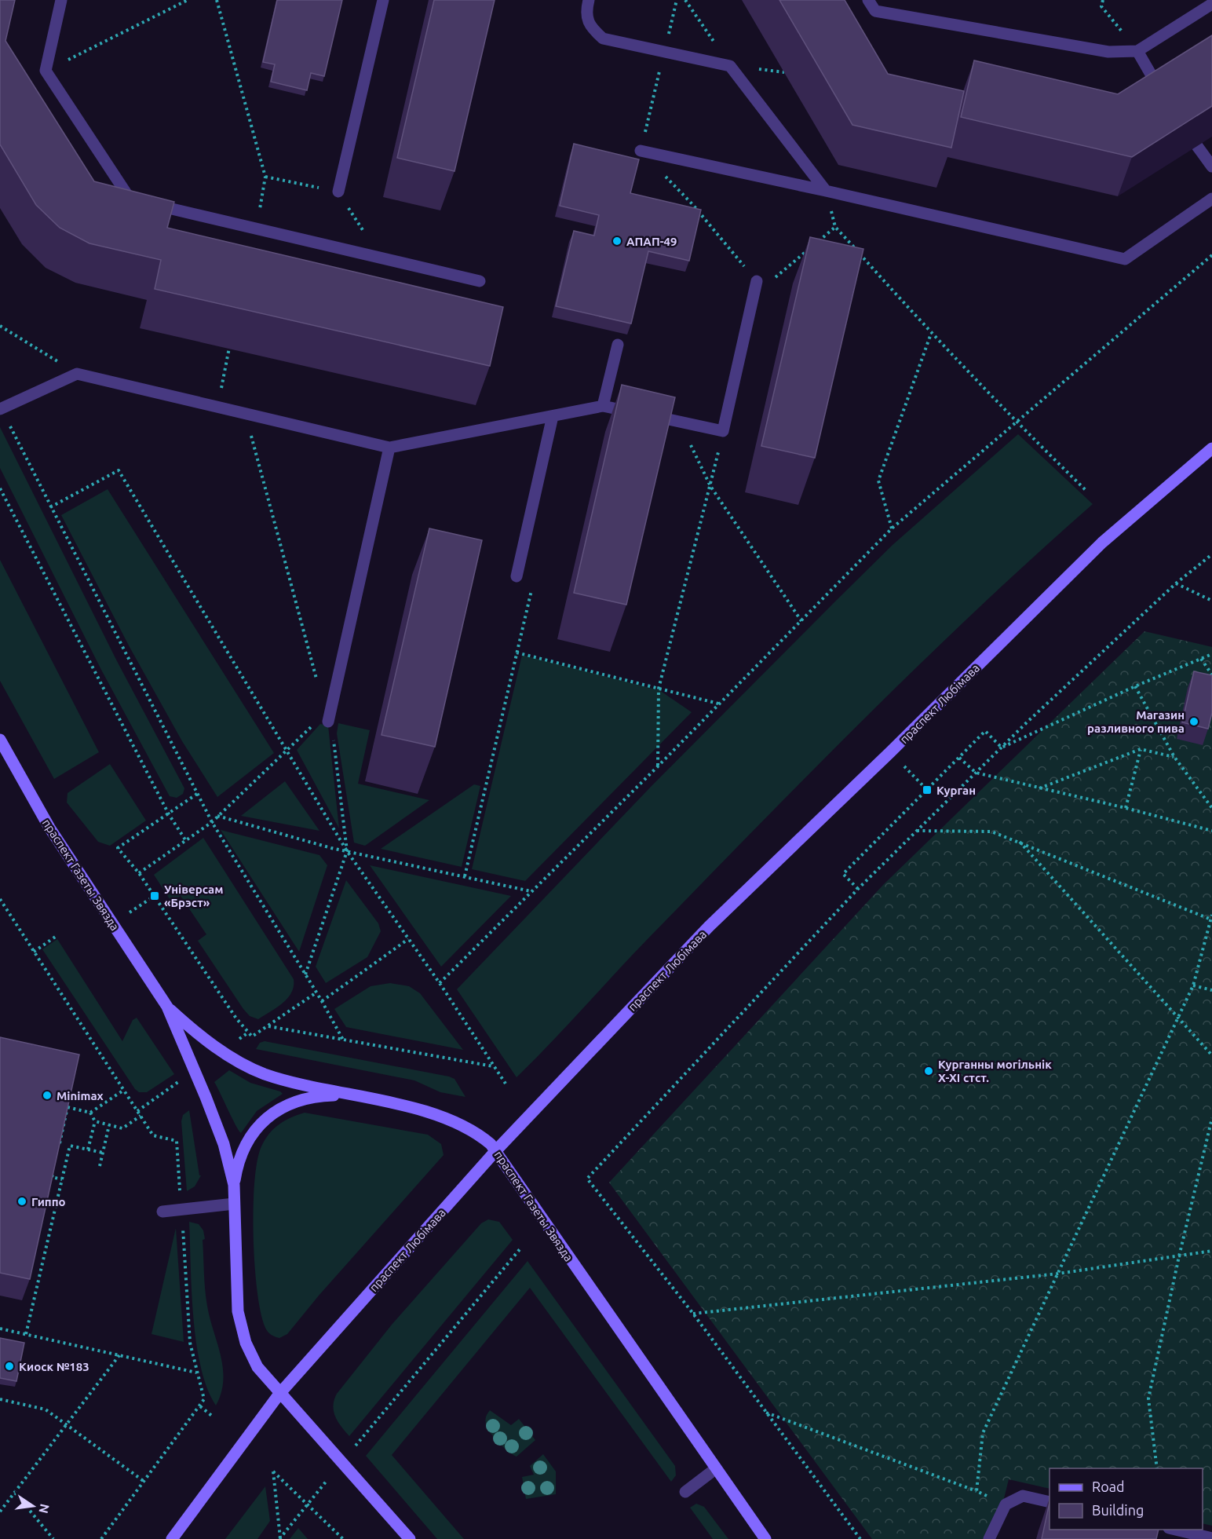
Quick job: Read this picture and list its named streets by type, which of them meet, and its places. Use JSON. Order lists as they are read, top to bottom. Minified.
{"streets":{"main road":["праспект Любімава","праспект Газеты Звязда"]},"crossings":[["праспект Любімава","праспект Газеты Звязда"]],"places":{"other":["АПАП-49","Магазин разливного пива","Курганны могільнік Х-ХI стст.","Minimax","Гиппо","Киоск №183"],"transit":["Курган","Універсам «Брэст»"]},"legend":["Road","Building"],"north":"right"}
